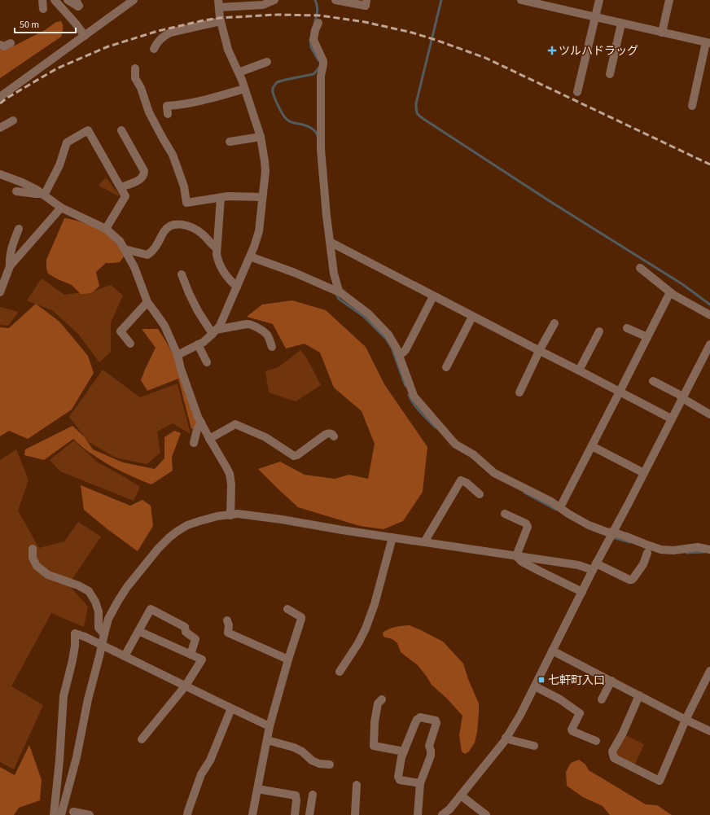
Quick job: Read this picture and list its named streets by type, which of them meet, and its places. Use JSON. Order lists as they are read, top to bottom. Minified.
{"places":{"health":["ツルハドラッグ"],"transit":["七軒町入口"]},"scale_bar":"50 m"}
